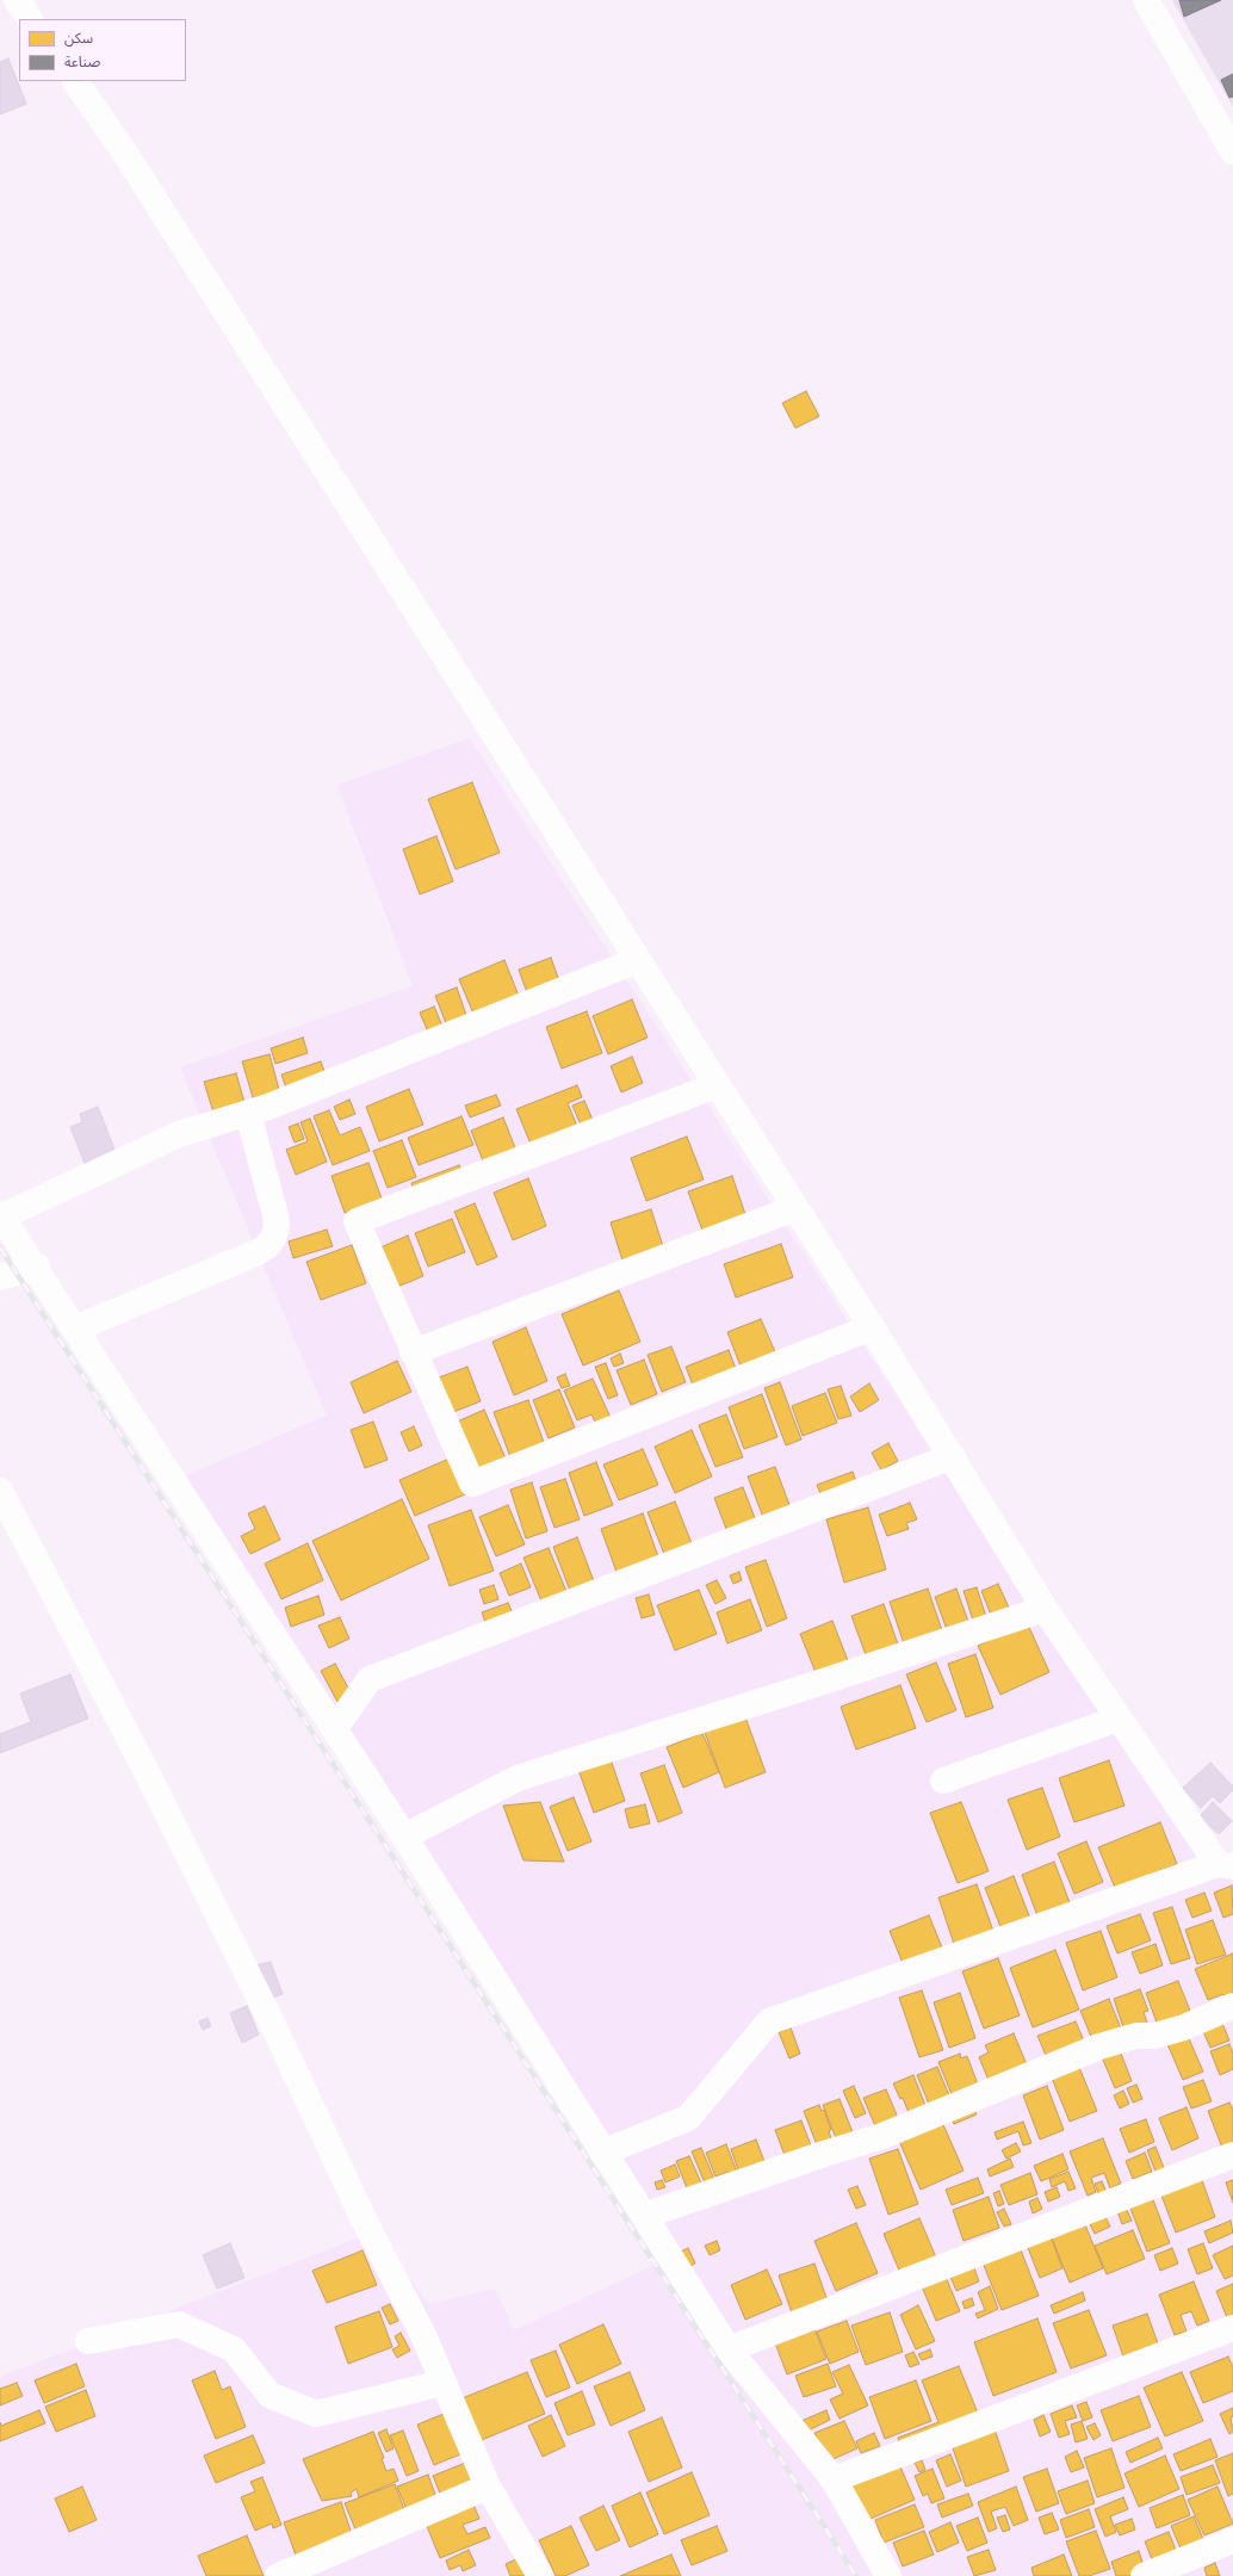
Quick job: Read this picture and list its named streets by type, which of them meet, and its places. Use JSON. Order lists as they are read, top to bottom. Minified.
{"legend":["سكن","صناعة"]}
